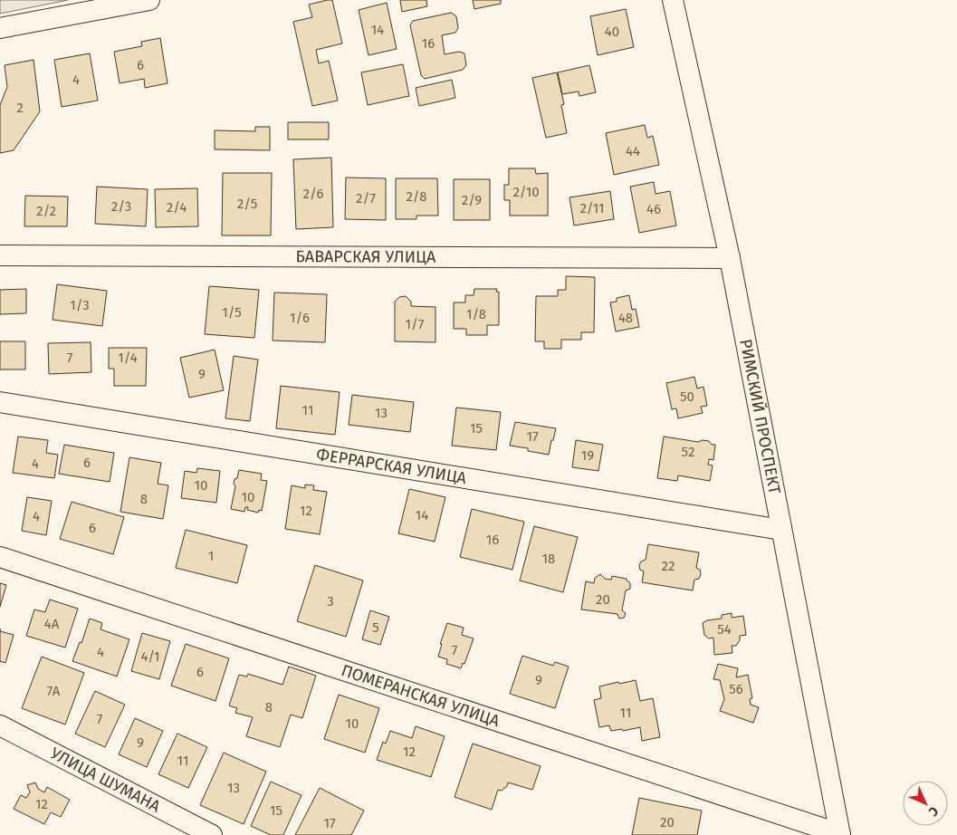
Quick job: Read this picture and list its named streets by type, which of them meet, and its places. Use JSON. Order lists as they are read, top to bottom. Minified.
{"streets":{"street":["БАВАРСКАЯ УЛИЦА","РИМСКИЙ ПРОСПЕКТ","ФЕРРАРСКАЯ УЛИЦА","ПОМЕРАНСКАЯ УЛИЦА","УЛИЦА ШУМАНА"]},"crossings":[["БАВАРСКАЯ УЛИЦА","РИМСКИЙ ПРОСПЕКТ"],["РИМСКИЙ ПРОСПЕКТ","ФЕРРАРСКАЯ УЛИЦА"],["РИМСКИЙ ПРОСПЕКТ","ПОМЕРАНСКАЯ УЛИЦА"]],"house_numbers":["14","40","16","6","4","2","44","2/10","2/6","2/8","2/7","2/9","2/5","2/3","2/4","2/11","46","2/2","1/3","1/5","1/8","1/6","48","1/7","7","1/4","9","50","11","13","15","17","52","19","6","4","10","10","8","12","14","4","6","16","1","18","22","20","3","4А","5","54","7","4","4/1","6","9","56","7А","8","11","7","10","9","12","11","13","12","15","20","17"],"north":"bottom right"}
